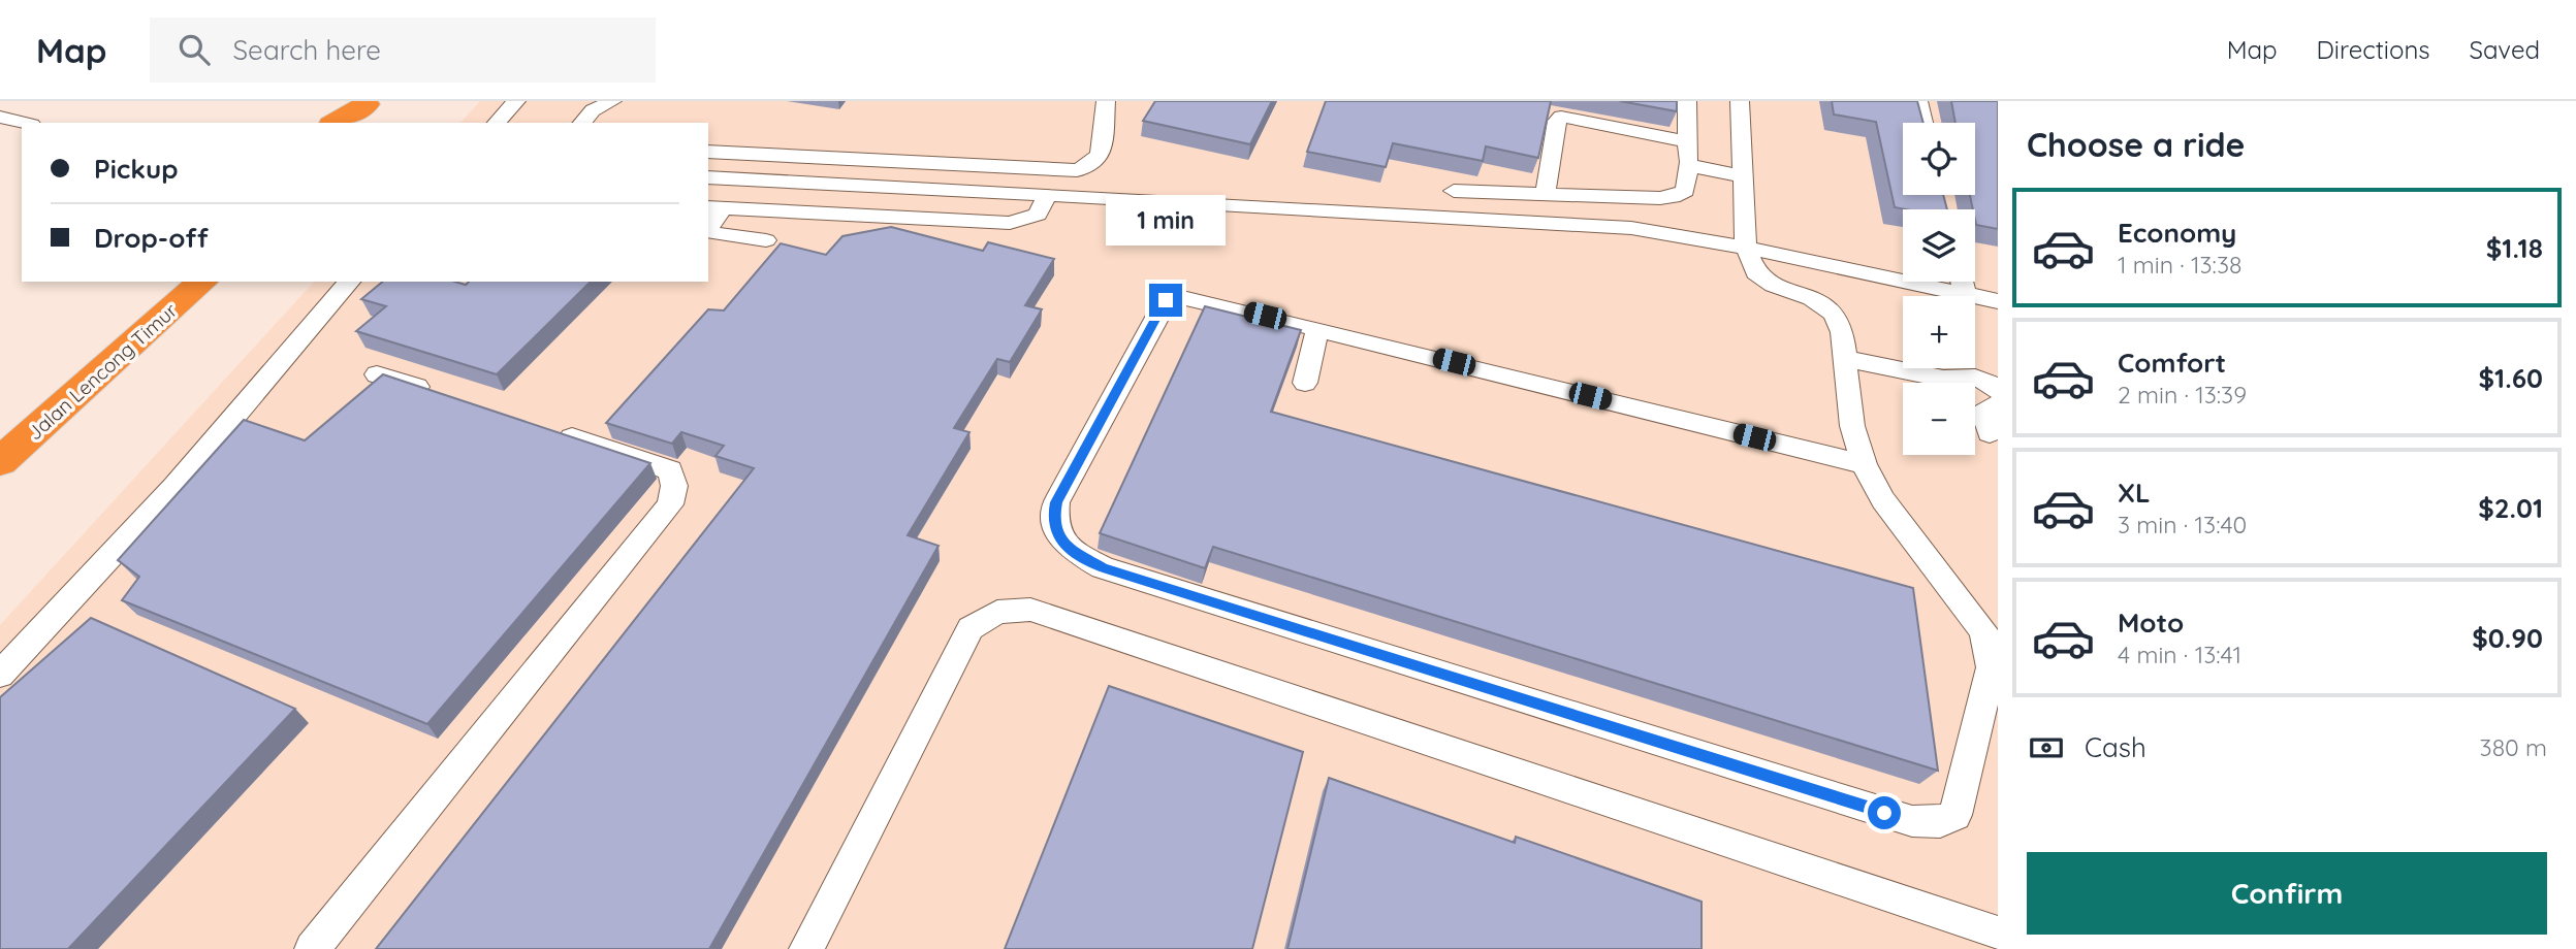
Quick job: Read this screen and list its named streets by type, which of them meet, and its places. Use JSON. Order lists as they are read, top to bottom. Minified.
{"streets":{"highway":["Jalan Lencong Timur"]},"page":{"header":"Map","search":"Search here","nav":["Map","Directions","Saved"],"heading":"Choose a ride","map_buttons":["+","−"],"banner":["Pickup","Drop-off"],"list":[{"name":"Economy","note":"1 min · 13:38","value":"$1.18"},{"name":"Comfort","note":"2 min · 13:39","value":"$1.60"},{"name":"XL","note":"3 min · 13:40","value":"$2.01"},{"name":"Moto","note":"4 min · 13:41","value":"$0.90"}],"bubble":"1 min","pay":["Cash","380 m"],"buttons":"Confirm"}}
